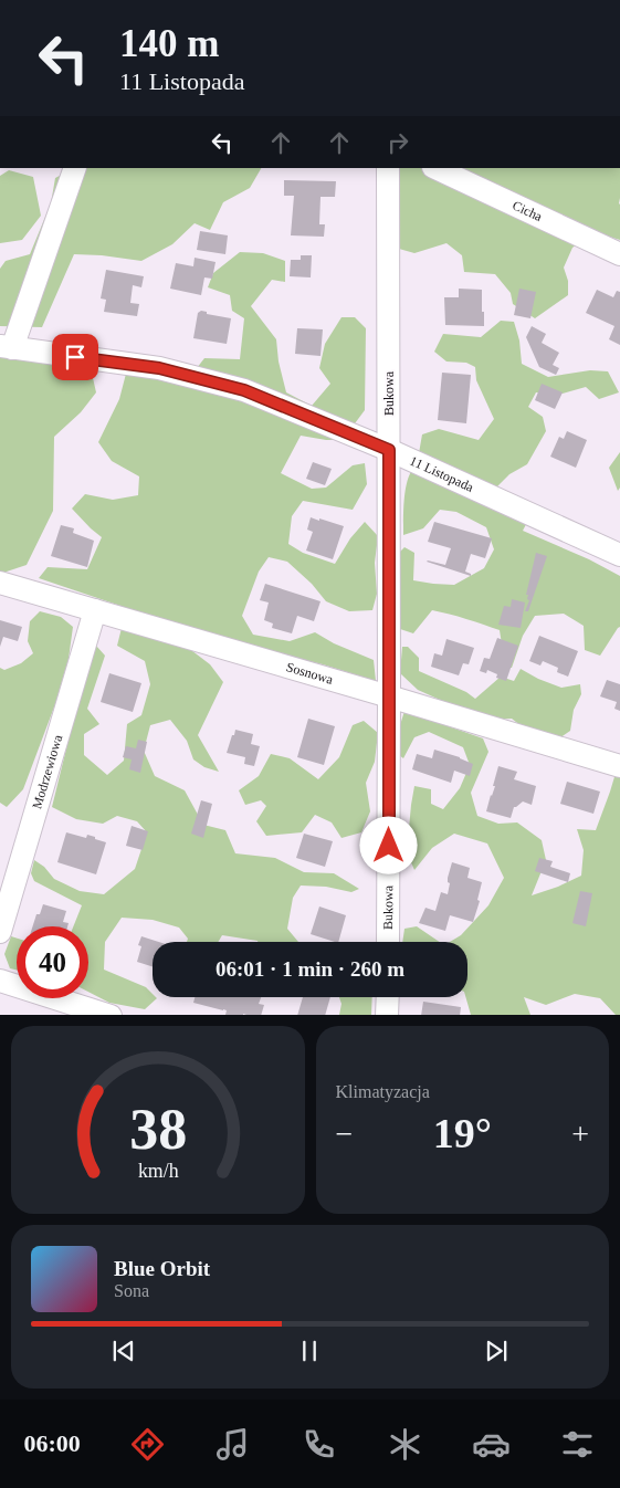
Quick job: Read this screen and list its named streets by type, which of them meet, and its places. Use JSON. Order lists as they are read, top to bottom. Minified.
{"streets":{"street":["Cicha","Bukowa","11 Listopada","Sosnowa","Modrzewiowa"]},"crossings":[["Bukowa","11 Listopada"],["Bukowa","Sosnowa"],["Sosnowa","Modrzewiowa"]],"page":{"turn":["140 m","11 Listopada"],"limit":"40","trip":"06:01 · 1 min · 260 m","tile":"Klimatyzacja","heat":["−","19°","+"],"song":["Blue Orbit","Sona"],"tabs":"06:00","gauge":["38","km/h"]}}
